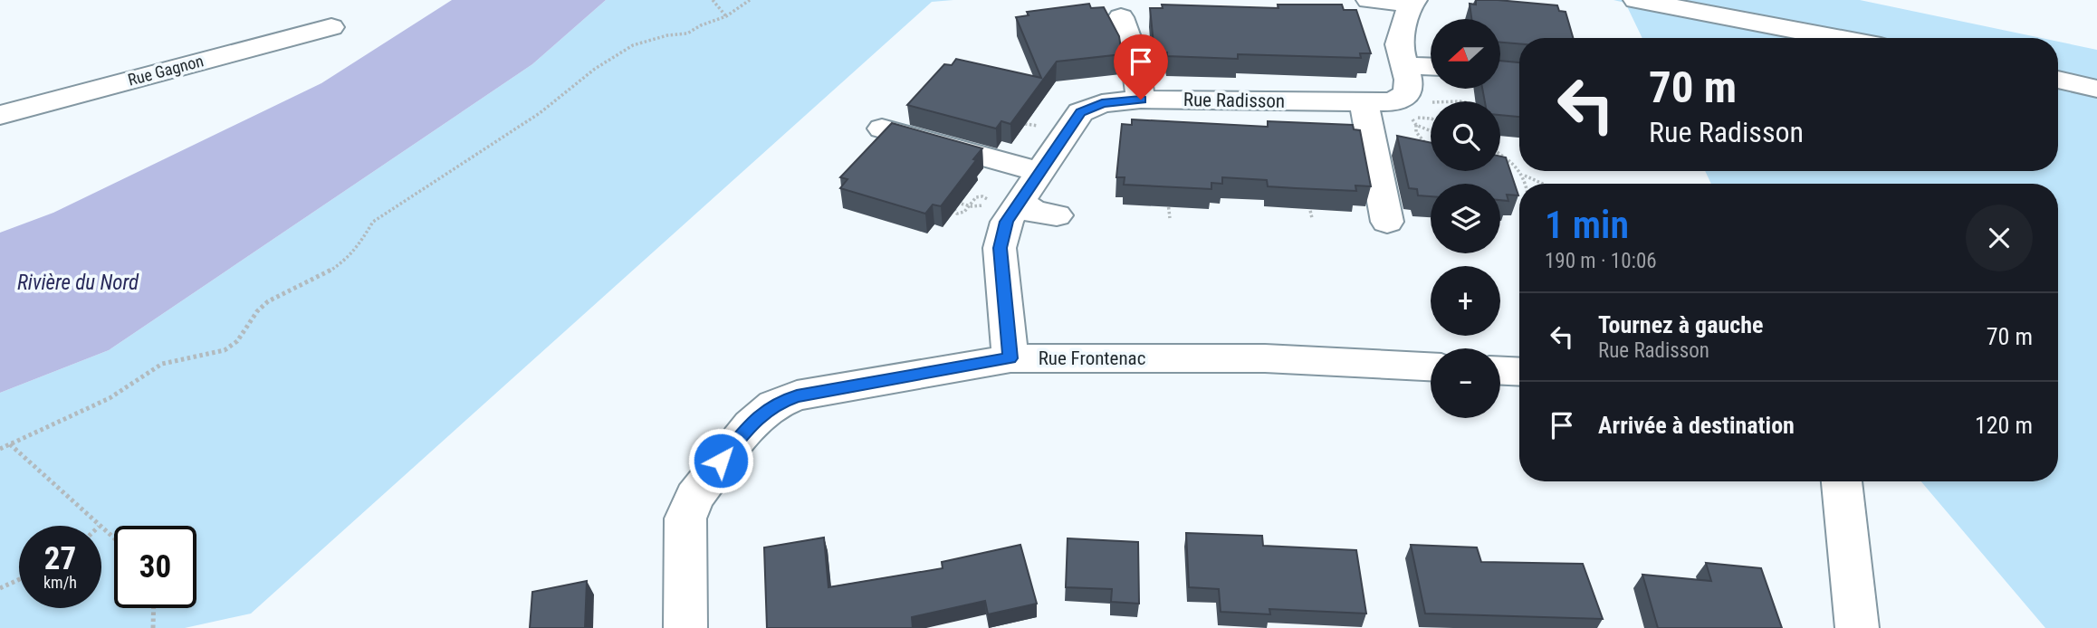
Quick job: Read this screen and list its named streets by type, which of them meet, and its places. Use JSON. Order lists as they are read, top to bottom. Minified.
{"streets":{"street":["Rue Gagnon","Rue Radisson","Rue Frontenac"]},"crossings":[["Rue Radisson","Rue Frontenac"]],"water":["Rivière du Nord"],"north":"left","page":{"map_buttons":["+","−"],"turn":["70 m","Rue Radisson"],"heading":["1 min","190 m · 10:06"],"list":[{"name":"Tournez à gauche","note":"Rue Radisson","value":"70 m"},{"name":"Arrivée à destination","value":"120 m"}],"speed":"27 km/h","limit":"30"}}
